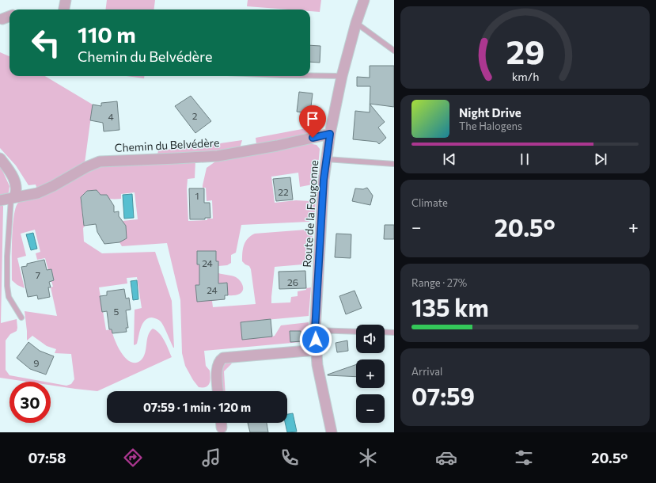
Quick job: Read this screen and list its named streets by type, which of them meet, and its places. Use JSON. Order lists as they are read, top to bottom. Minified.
{"streets":{"street":["Chemin du Belvédère","Route de la Fougonne"]},"crossings":[["Chemin du Belvédère","Route de la Fougonne"]],"house_numbers":["2","4","22","1","24","7","26","24","5","9"],"page":{"turn":["110 m","Chemin du Belvédère"],"song":["Night Drive","The Halogens"],"tile":["Climate",["Range · 27%","135 km"],["Arrival","07:59"]],"heat":["−","20.5°","+"],"map_buttons":["+","−"],"limit":"30","trip":"07:59 · 1 min · 120 m","tabs":["07:58","20.5°"],"gauge":["29","km/h"]}}
